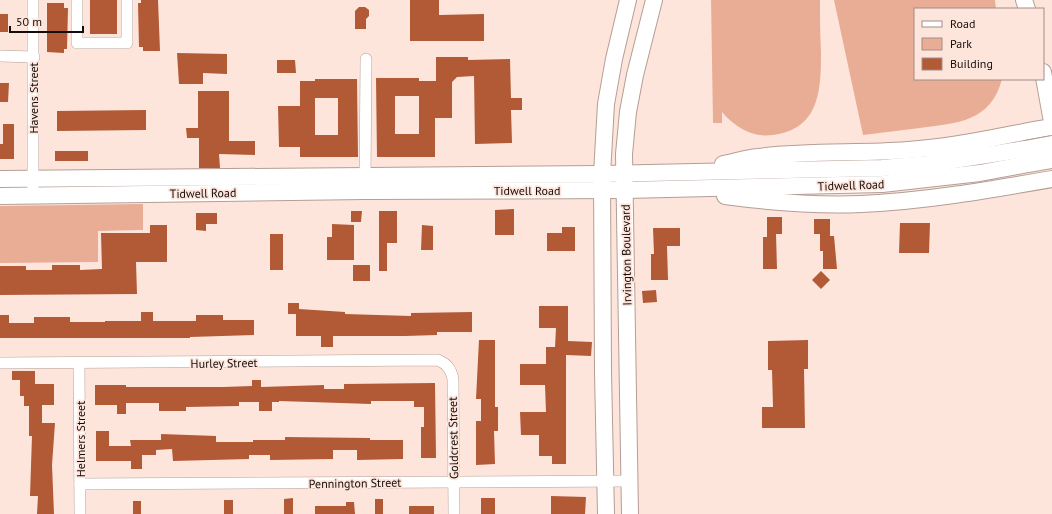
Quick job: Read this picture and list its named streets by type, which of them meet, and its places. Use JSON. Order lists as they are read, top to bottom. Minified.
{"streets":{"main road":["Tidwell Road","Irvington Boulevard"],"street":["Havens Street","Hurley Street","Goldcrest Street","Helmers Street","Pennington Street"]},"crossings":[["Havens Street","Tidwell Road"],["Tidwell Road","Irvington Boulevard"],["Irvington Boulevard","Pennington Street"],["Hurley Street","Goldcrest Street"],["Hurley Street","Helmers Street"],["Goldcrest Street","Pennington Street"],["Helmers Street","Pennington Street"]],"legend":["Road","Park","Building"],"scale_bar":"50 m"}
